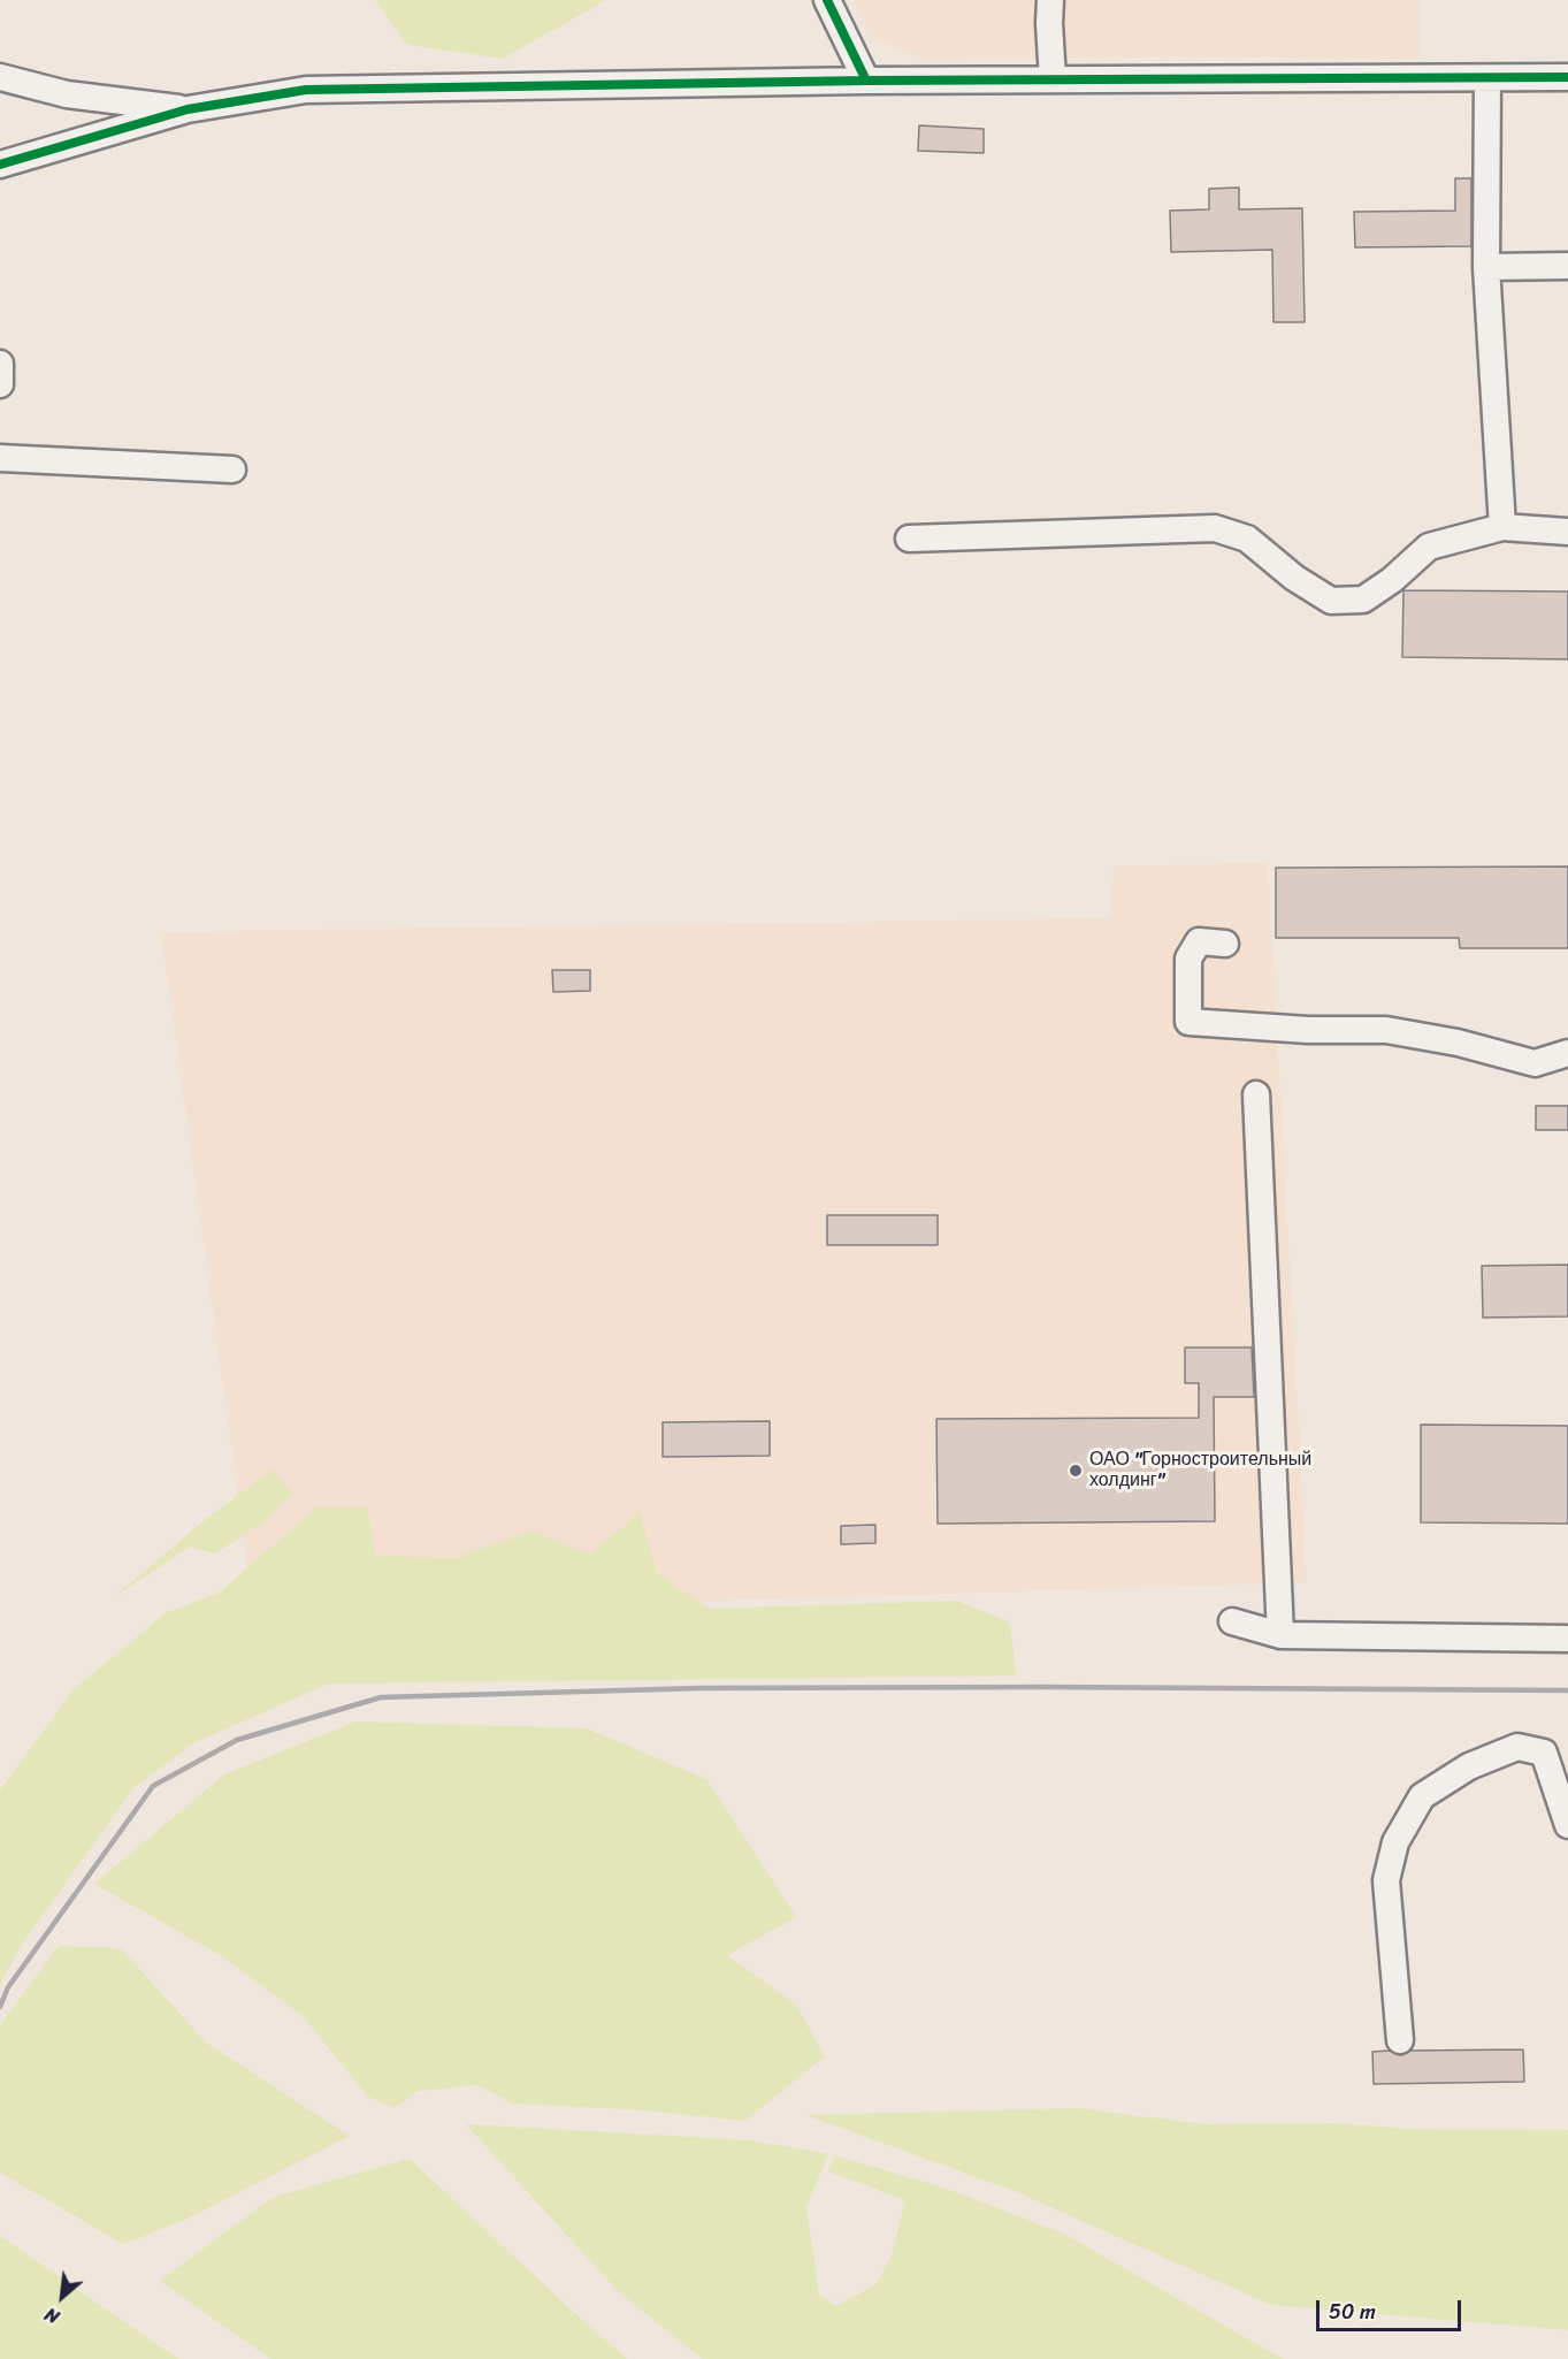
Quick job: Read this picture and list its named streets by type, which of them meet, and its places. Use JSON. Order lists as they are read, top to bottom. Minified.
{"places":["ОАО \"Горностроительный холдинг\""],"scale_bar":"50 m","north":"bottom left"}
